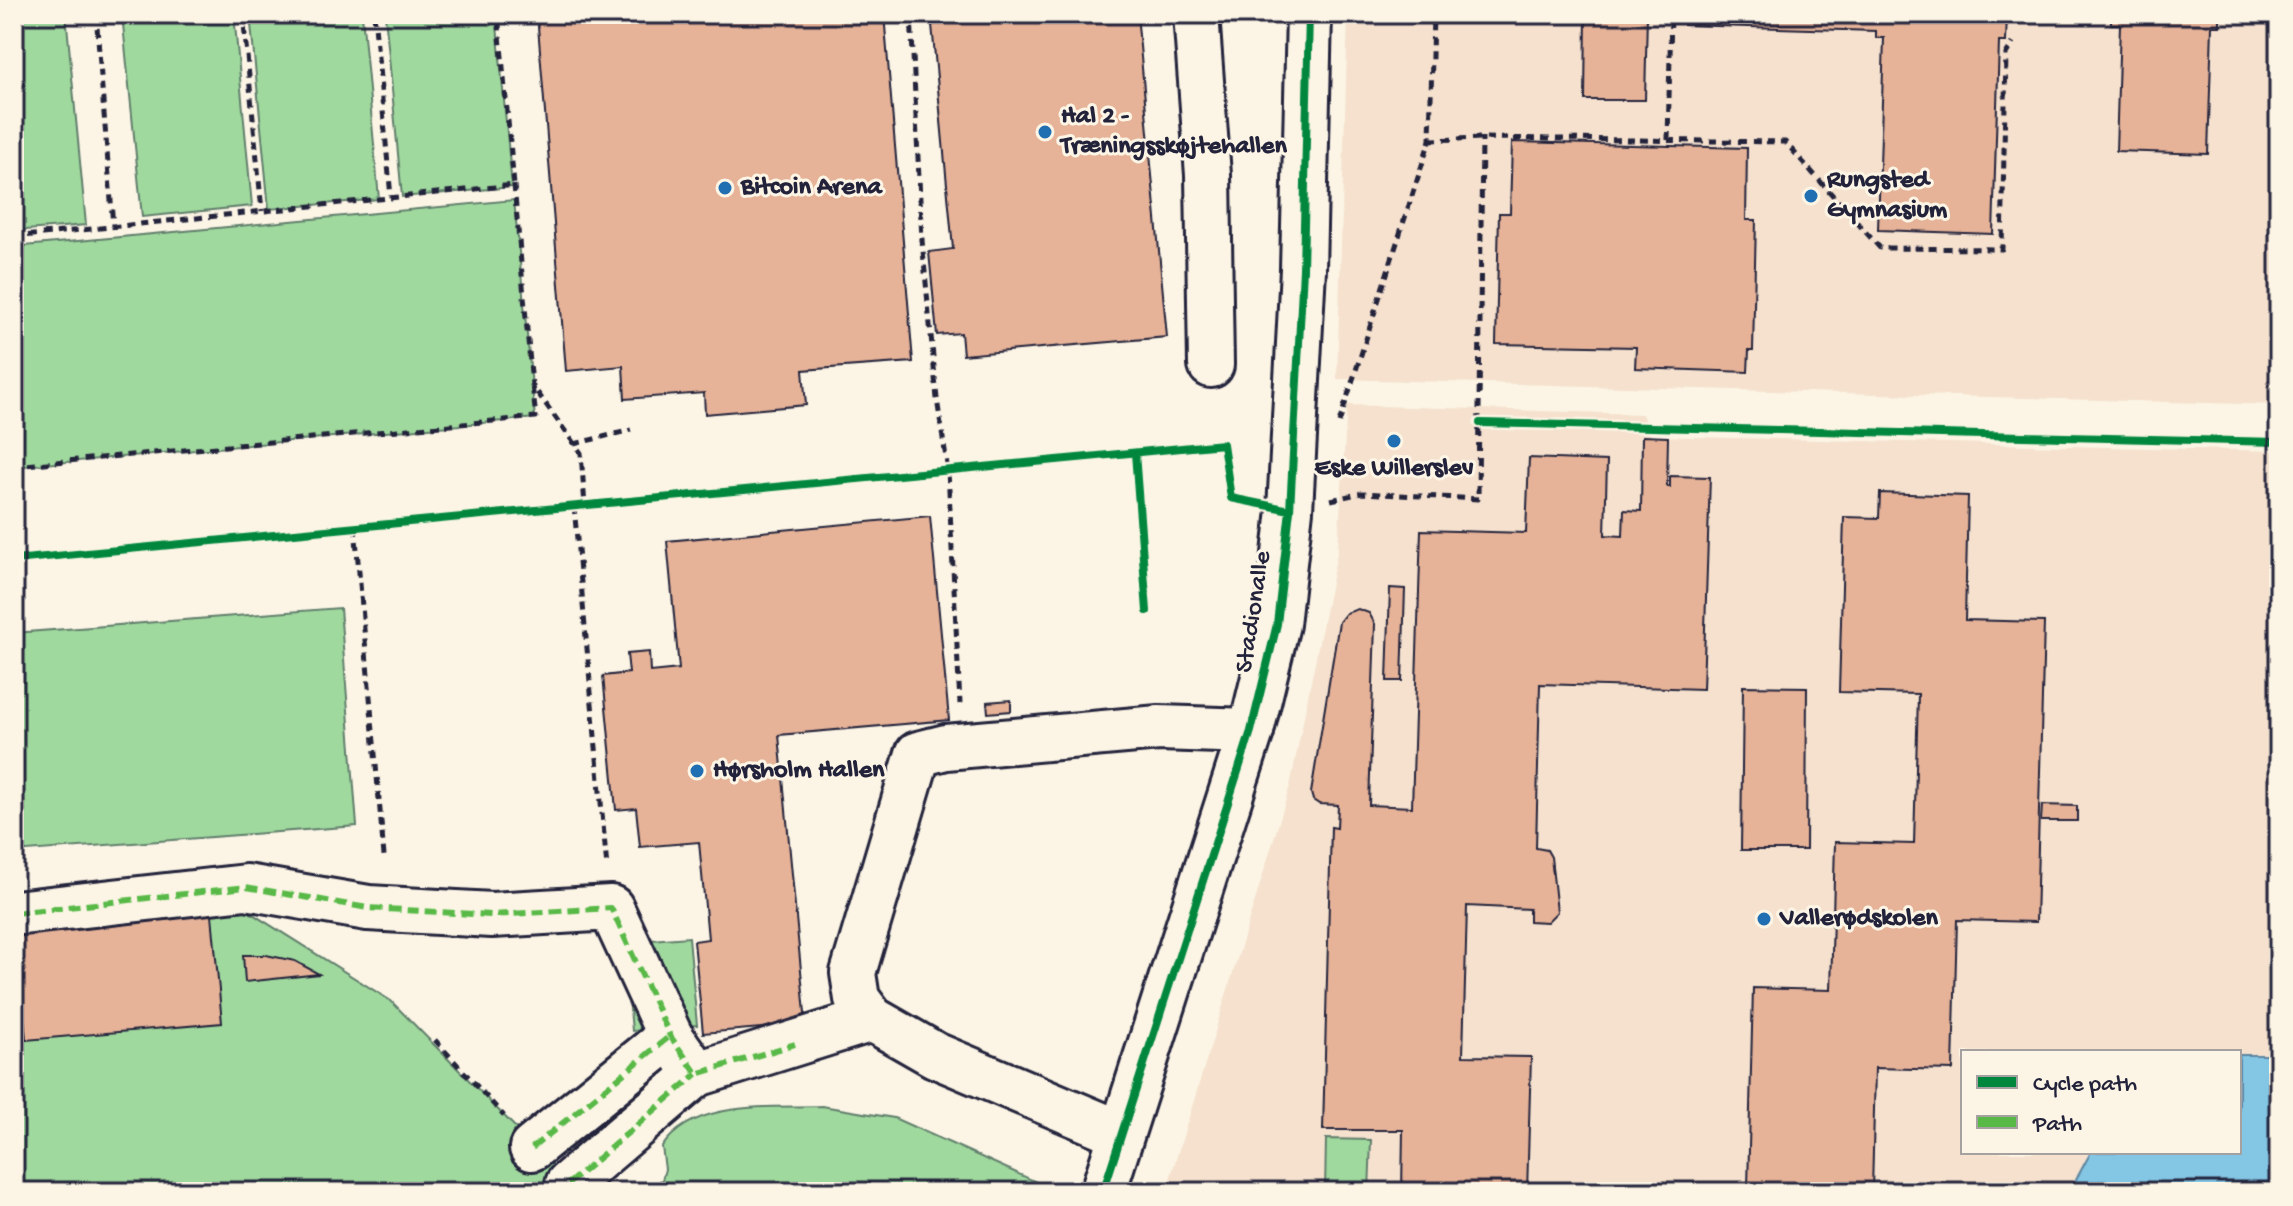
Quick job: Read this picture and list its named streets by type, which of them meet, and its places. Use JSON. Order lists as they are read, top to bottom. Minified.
{"streets":{"street":["Stadionalle"]},"places":["Hal 2 - Træningsskøjtehallen","Bitcoin Arena","Rungsted Gymnasium","Eske Willerslev","Hørsholm Hallen","Vallerødskolen"],"legend":["Cycle path","Path"]}
